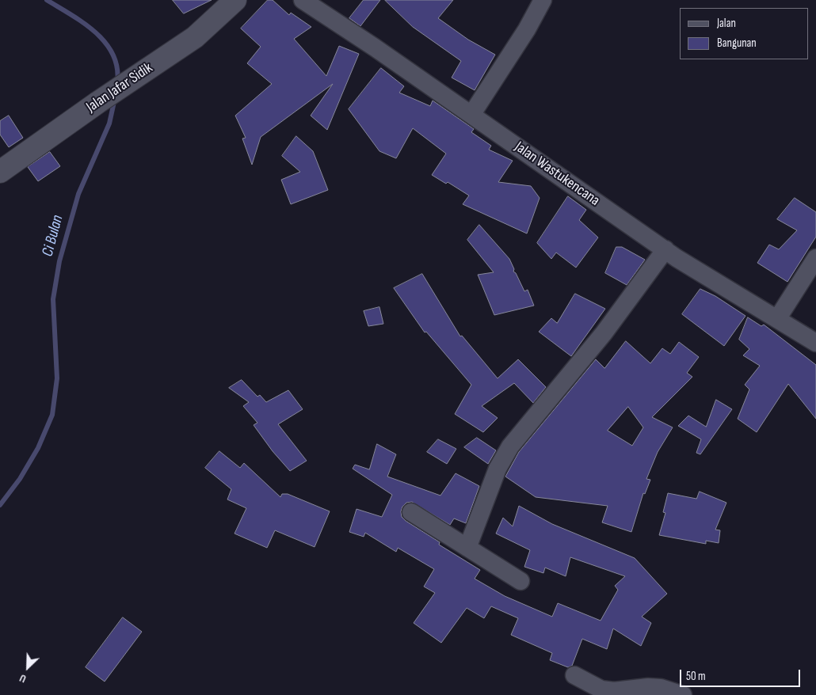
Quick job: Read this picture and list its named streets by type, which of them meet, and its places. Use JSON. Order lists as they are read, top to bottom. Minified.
{"streets":{"street":["Jalan Jafar Sidik","Jalan Wastukencana"]},"water":["Ci Bulan"],"legend":["Jalan","Bangunan"],"scale_bar":"50 m","north":"bottom left"}
